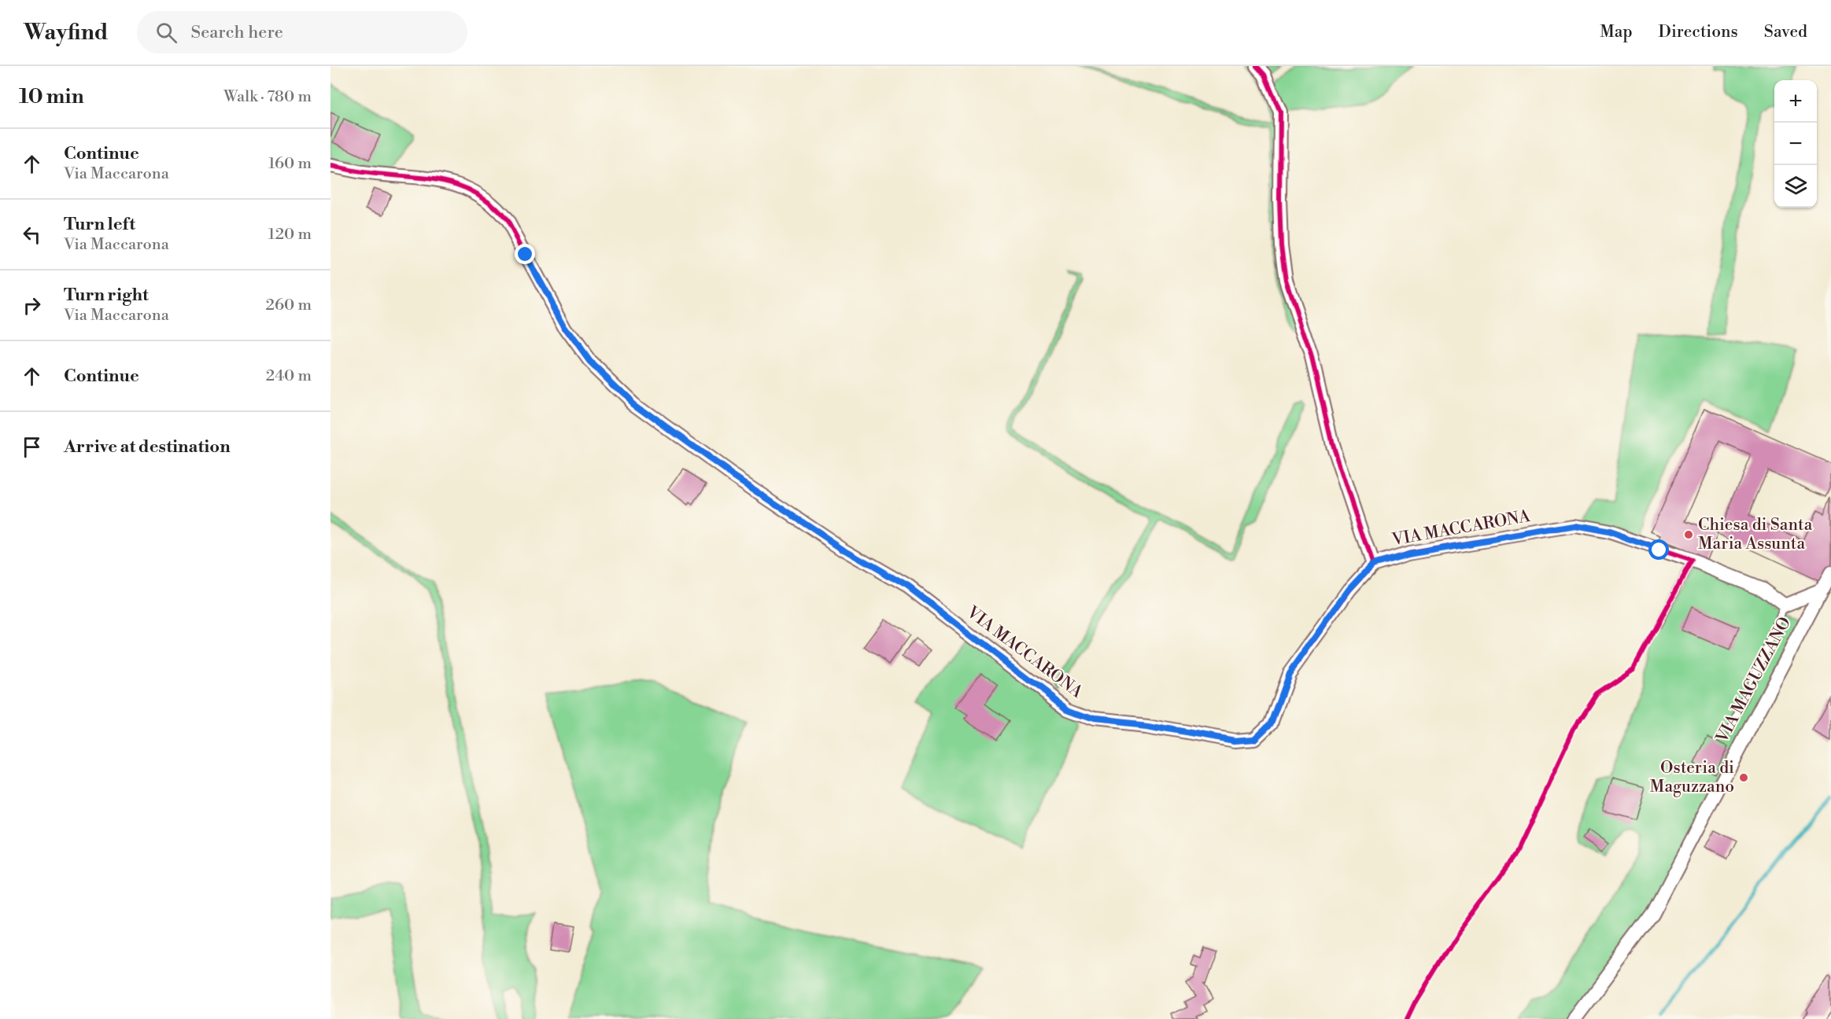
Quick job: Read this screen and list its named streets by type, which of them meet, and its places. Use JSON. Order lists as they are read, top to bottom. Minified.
{"streets":{"street":["VIA MACCARONA","VIA MAGUZZANO"]},"places":["Chiesa di Santa Maria Assunta","Osteria di Maguzzano"],"page":{"header":"Wayfind","search":"Search here","nav":["Map","Directions","Saved"],"heading":["10 min","Walk · 780 m"],"map_buttons":["+","−"],"list":[["Continue","Via Maccarona","160 m"],["Turn left","Via Maccarona","120 m"],["Turn right","Via Maccarona","260 m"],["Continue","240 m"],"Arrive at destination"]}}
